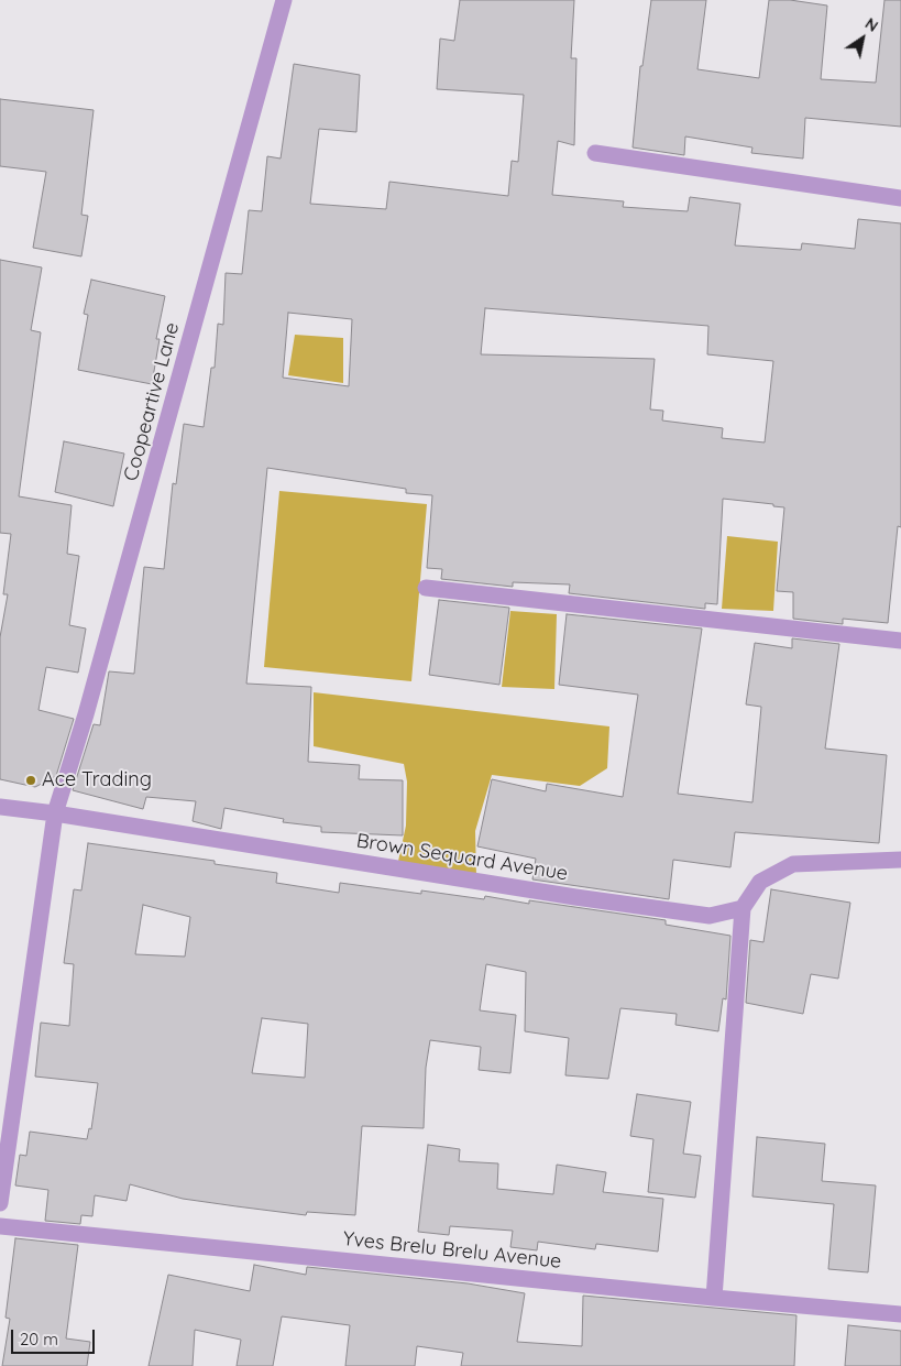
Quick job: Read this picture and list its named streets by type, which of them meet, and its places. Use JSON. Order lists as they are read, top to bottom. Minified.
{"streets":{"street":["Coopeartive Lane","Brown Sequard Avenue","Yves Brelu Brelu Avenue"]},"crossings":[["Coopeartive Lane","Brown Sequard Avenue"]],"places":["Ace Trading"],"scale_bar":"20 m","north":"top right"}
